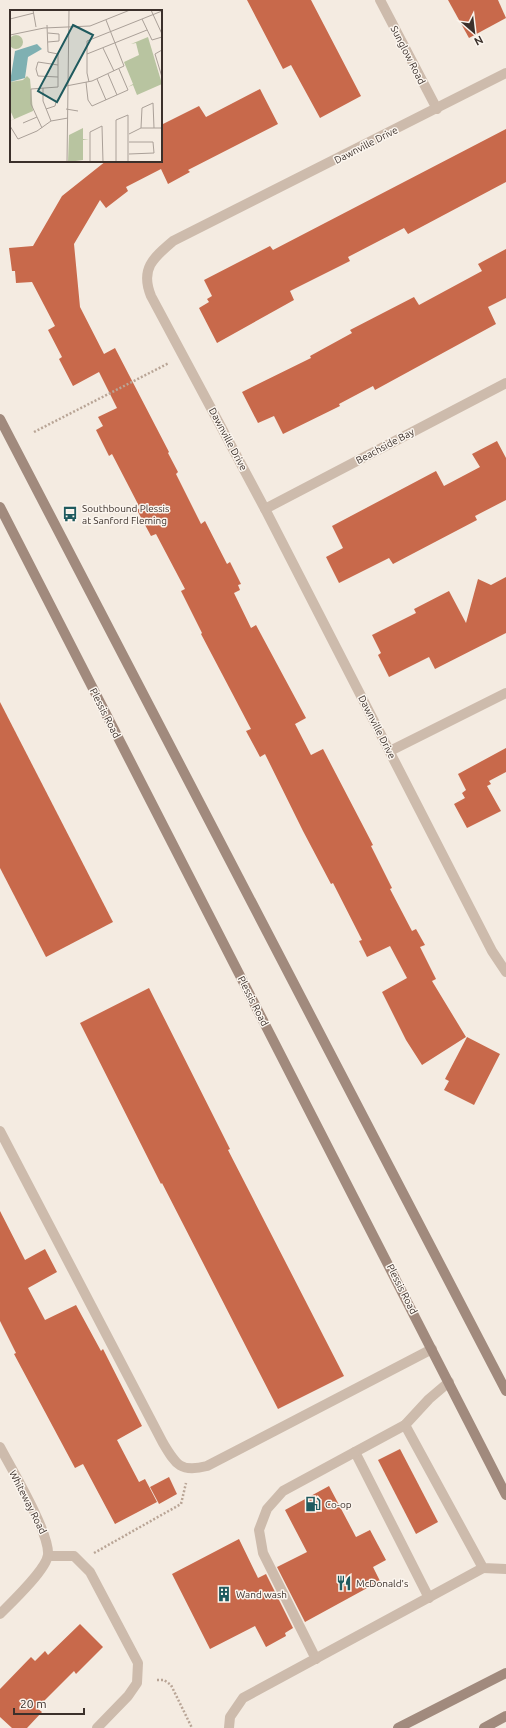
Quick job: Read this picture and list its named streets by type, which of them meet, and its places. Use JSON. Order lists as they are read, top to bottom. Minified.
{"streets":{"main road":["Plessis Road"],"street":["Sunglow Road","Dawnville Drive","Beachside Bay","Whiteway Road"]},"crossings":[["Sunglow Road","Dawnville Drive"],["Dawnville Drive","Beachside Bay"]],"places":{"bus stop":["Southbound Plessis at Sanford Fleming"],"fuel station":["Co-op"],"restaurant":["McDonald's"],"building":["Wand wash"]},"scale_bar":"20 m","north":"bottom right"}
